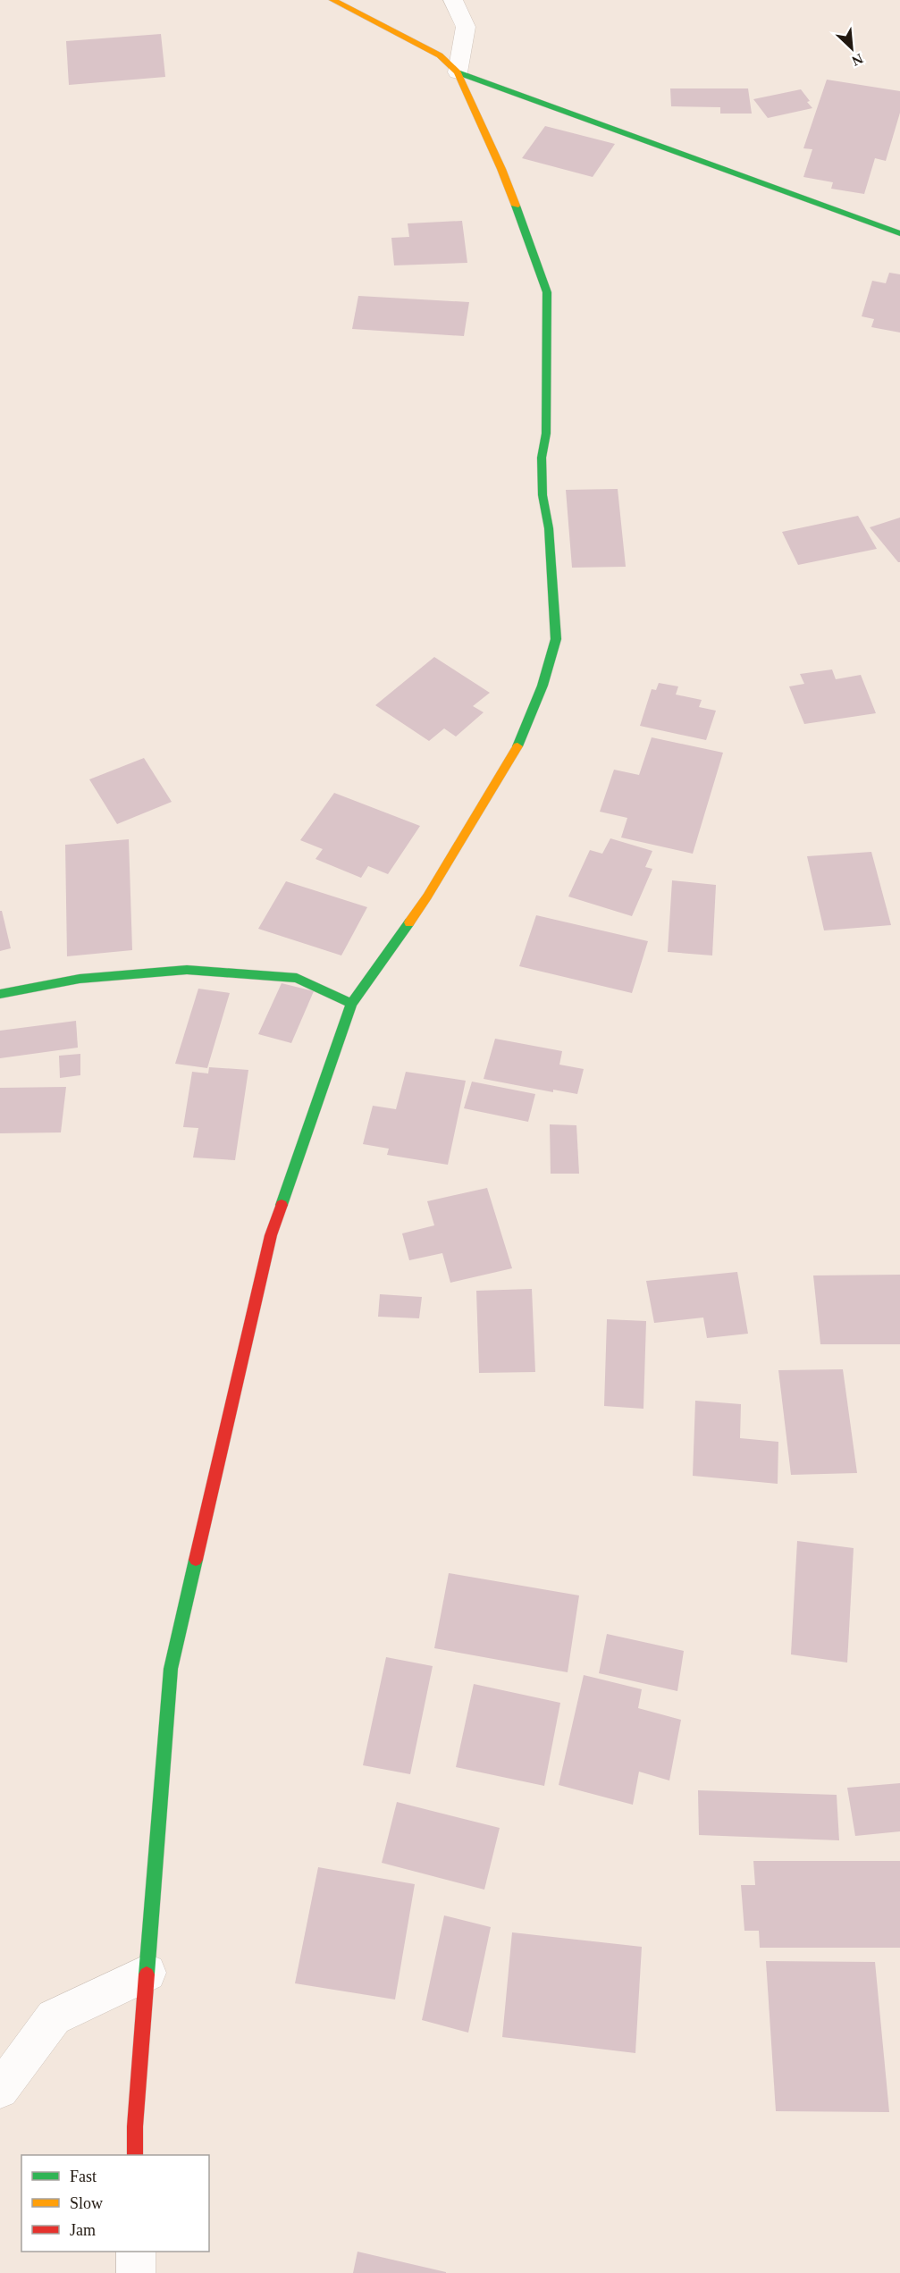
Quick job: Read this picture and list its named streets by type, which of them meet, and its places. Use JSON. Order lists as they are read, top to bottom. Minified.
{"legend":["Fast","Slow","Jam"],"north":"bottom right"}
